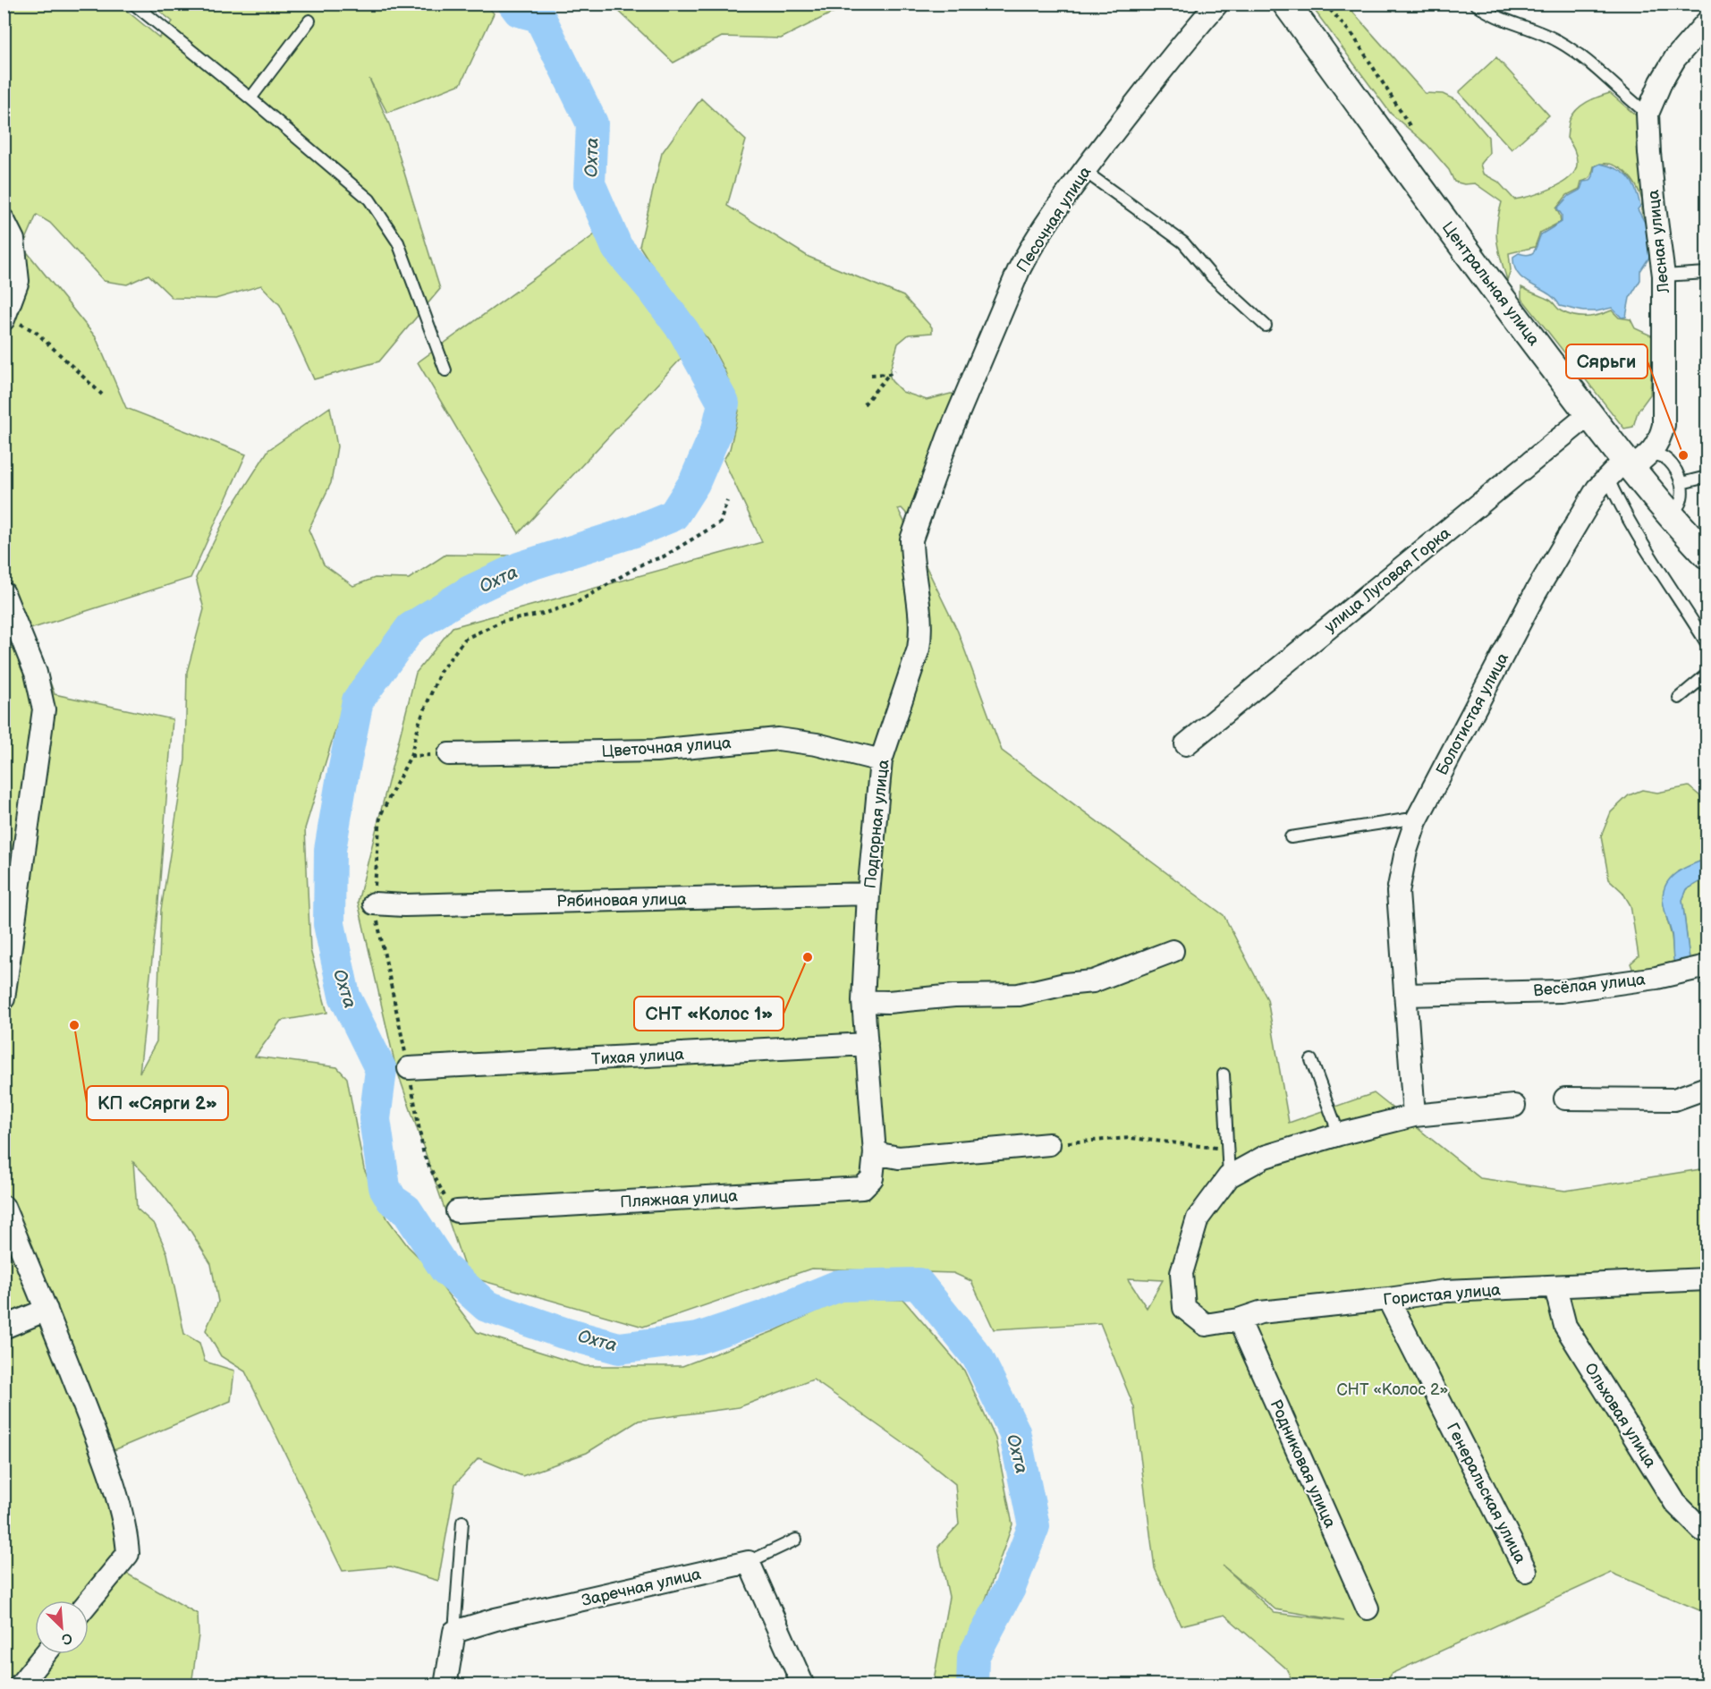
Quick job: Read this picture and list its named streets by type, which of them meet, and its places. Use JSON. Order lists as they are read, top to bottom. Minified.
{"streets":{"street":["Песочная улица","Лесная улица","Центральная улица","улица Луговая Горка","Болотистая улица","Цветочная улица","Подгорная улица","Рябиновая улица","Весёлая улица","Тихая улица","Пляжная улица","Гористая улица","Ольховая улица","Родниковая улица","Генеральская улица","Заречная улица"]},"crossings":[["Песочная улица","Подгорная улица"],["Лесная улица","Центральная улица"],["Лесная улица","Болотистая улица"],["Центральная улица","улица Луговая Горка"],["Центральная улица","Болотистая улица"],["Болотистая улица","Весёлая улица"],["Цветочная улица","Подгорная улица"],["Подгорная улица","Рябиновая улица"],["Подгорная улица","Тихая улица"],["Подгорная улица","Пляжная улица"],["Гористая улица","Ольховая улица"],["Гористая улица","Родниковая улица"],["Гористая улица","Генеральская улица"]],"water":["Охта"],"parks":["СНТ «Колос 2»"],"places":["Сярьги","СНТ «Колос 1»","КП «Сярги 2»"],"north":"bottom right"}
